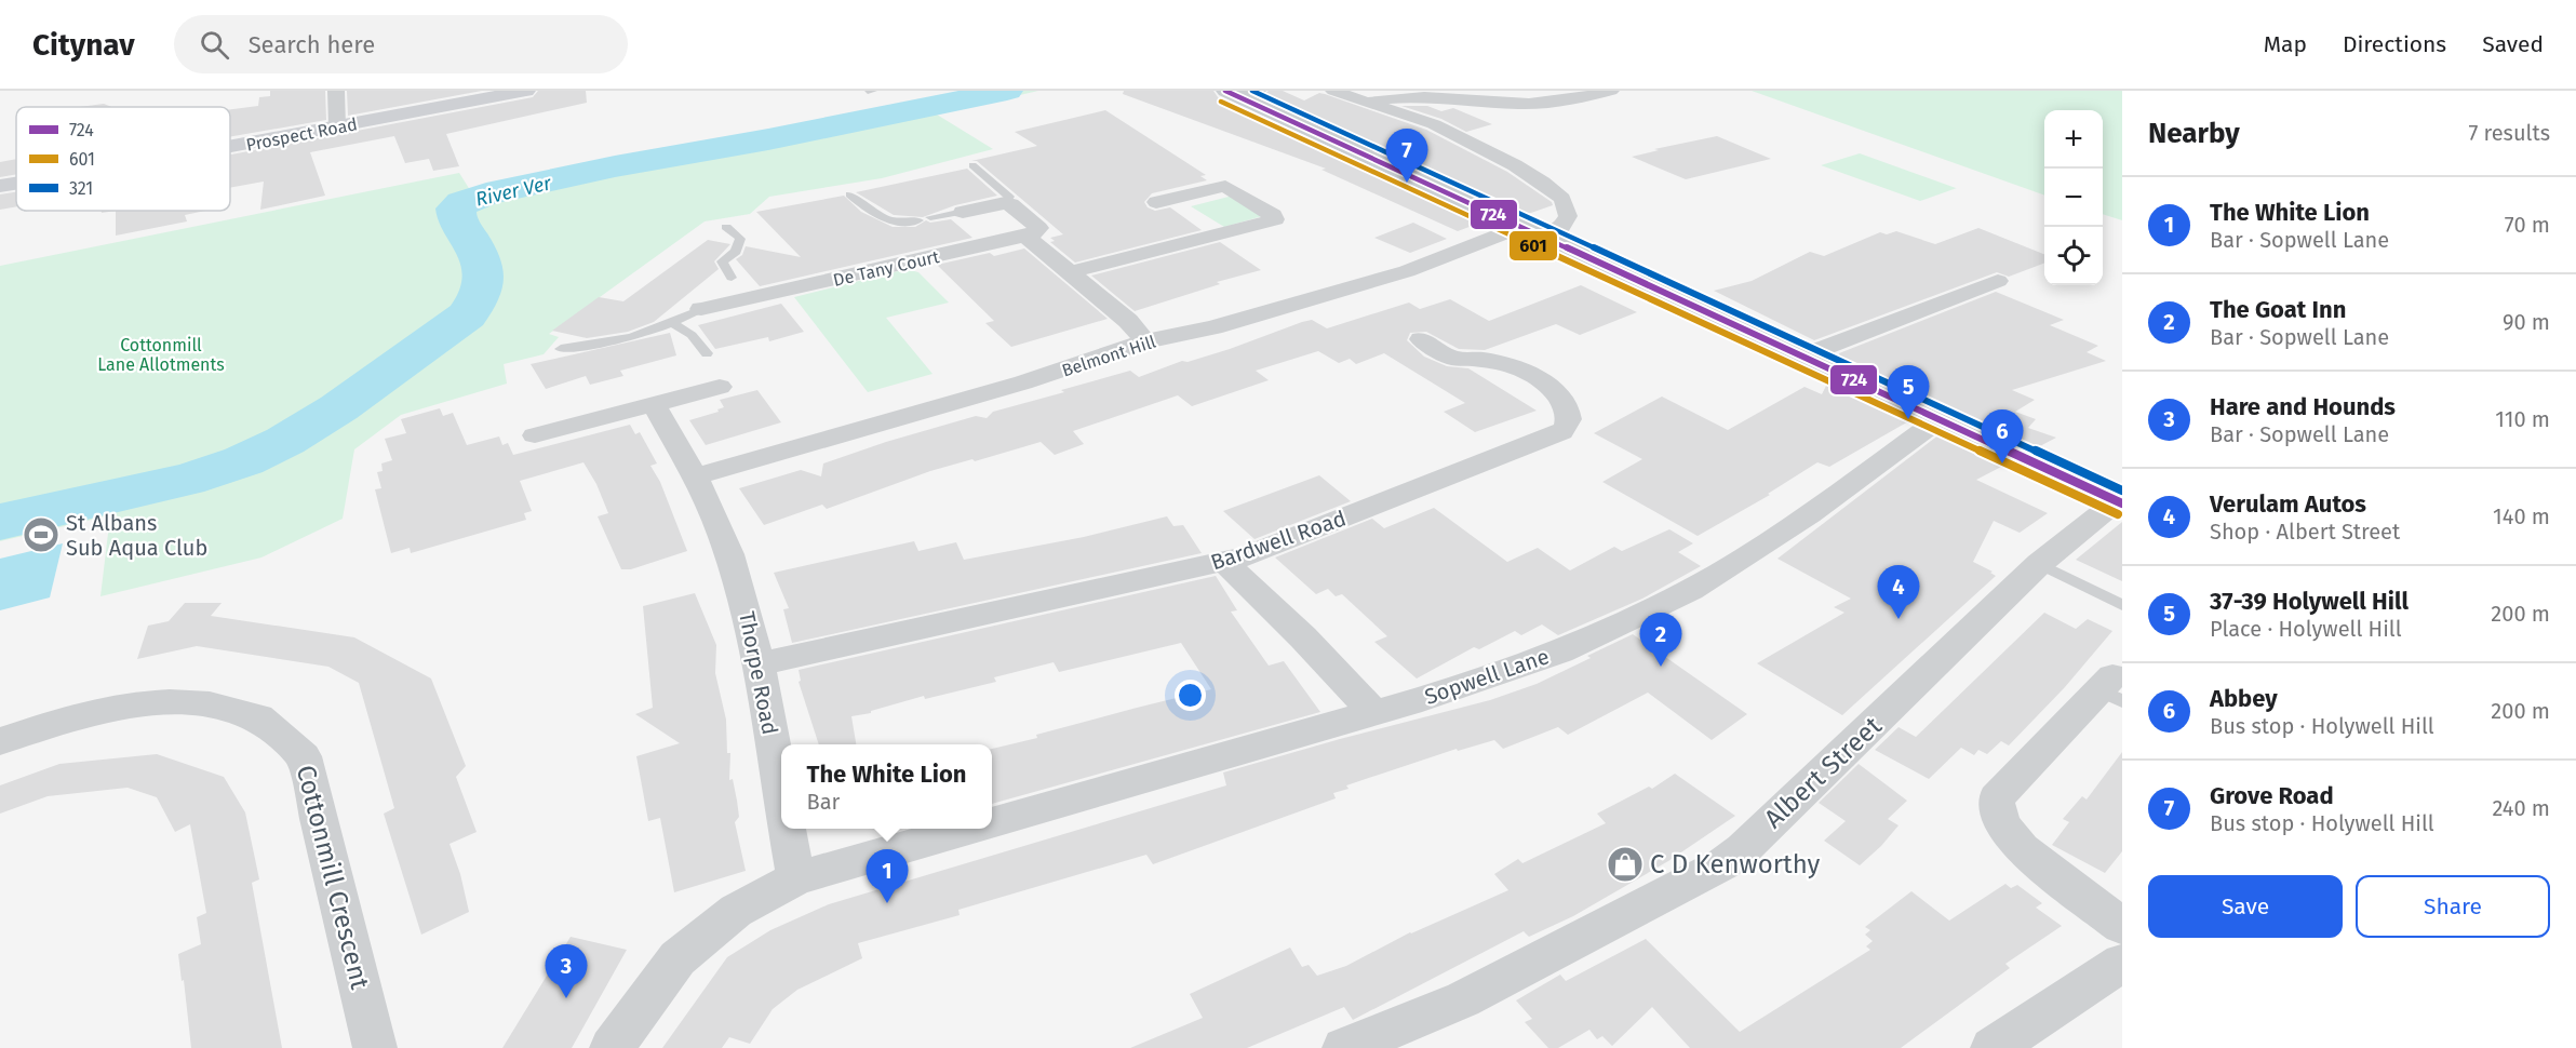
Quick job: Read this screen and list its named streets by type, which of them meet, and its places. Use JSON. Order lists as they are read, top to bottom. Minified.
{"streets":{"street":["Prospect Road","De Tany Court","Belmont Hill","Bardwell Road","Thorpe Road","Sopwell Lane","Albert Street","Cottonmill Crescent"]},"crossings":[["Belmont Hill","Thorpe Road"],["Bardwell Road","Thorpe Road"],["Thorpe Road","Sopwell Lane"]],"water":["River Ver"],"parks":["Cottonmill Lane Allotments"],"places":{"sports":["St Albans Sub Aqua Club"],"shop":["C D Kenworthy"]},"lines":["transit line 724","transit line 321","transit line 601"],"legend":["724","601","321"],"page":{"header":"Citynav","search":"Search here","nav":["Map","Directions","Saved"],"heading":["Nearby","7 results"],"map_buttons":["+","−"],"pins":["7","5","6","4","2","1","3"],"list":[{"mark":"1","name":"The White Lion","note":"Bar · Sopwell Lane","value":"70 m"},{"mark":"2","name":"The Goat Inn","note":"Bar · Sopwell Lane","value":"90 m"},{"mark":"3","name":"Hare and Hounds","note":"Bar · Sopwell Lane","value":"110 m"},{"mark":"4","name":"Verulam Autos","note":"Shop · Albert Street","value":"140 m"},{"mark":"5","name":"37-39 Holywell Hill","note":"Place · Holywell Hill","value":"200 m"},{"mark":"6","name":"Abbey","note":"Bus stop · Holywell Hill","value":"200 m"},{"mark":"7","name":"Grove Road","note":"Bus stop · Holywell Hill","value":"240 m"}],"popup":["The White Lion","Bar"],"buttons":["Save","Share"]}}
